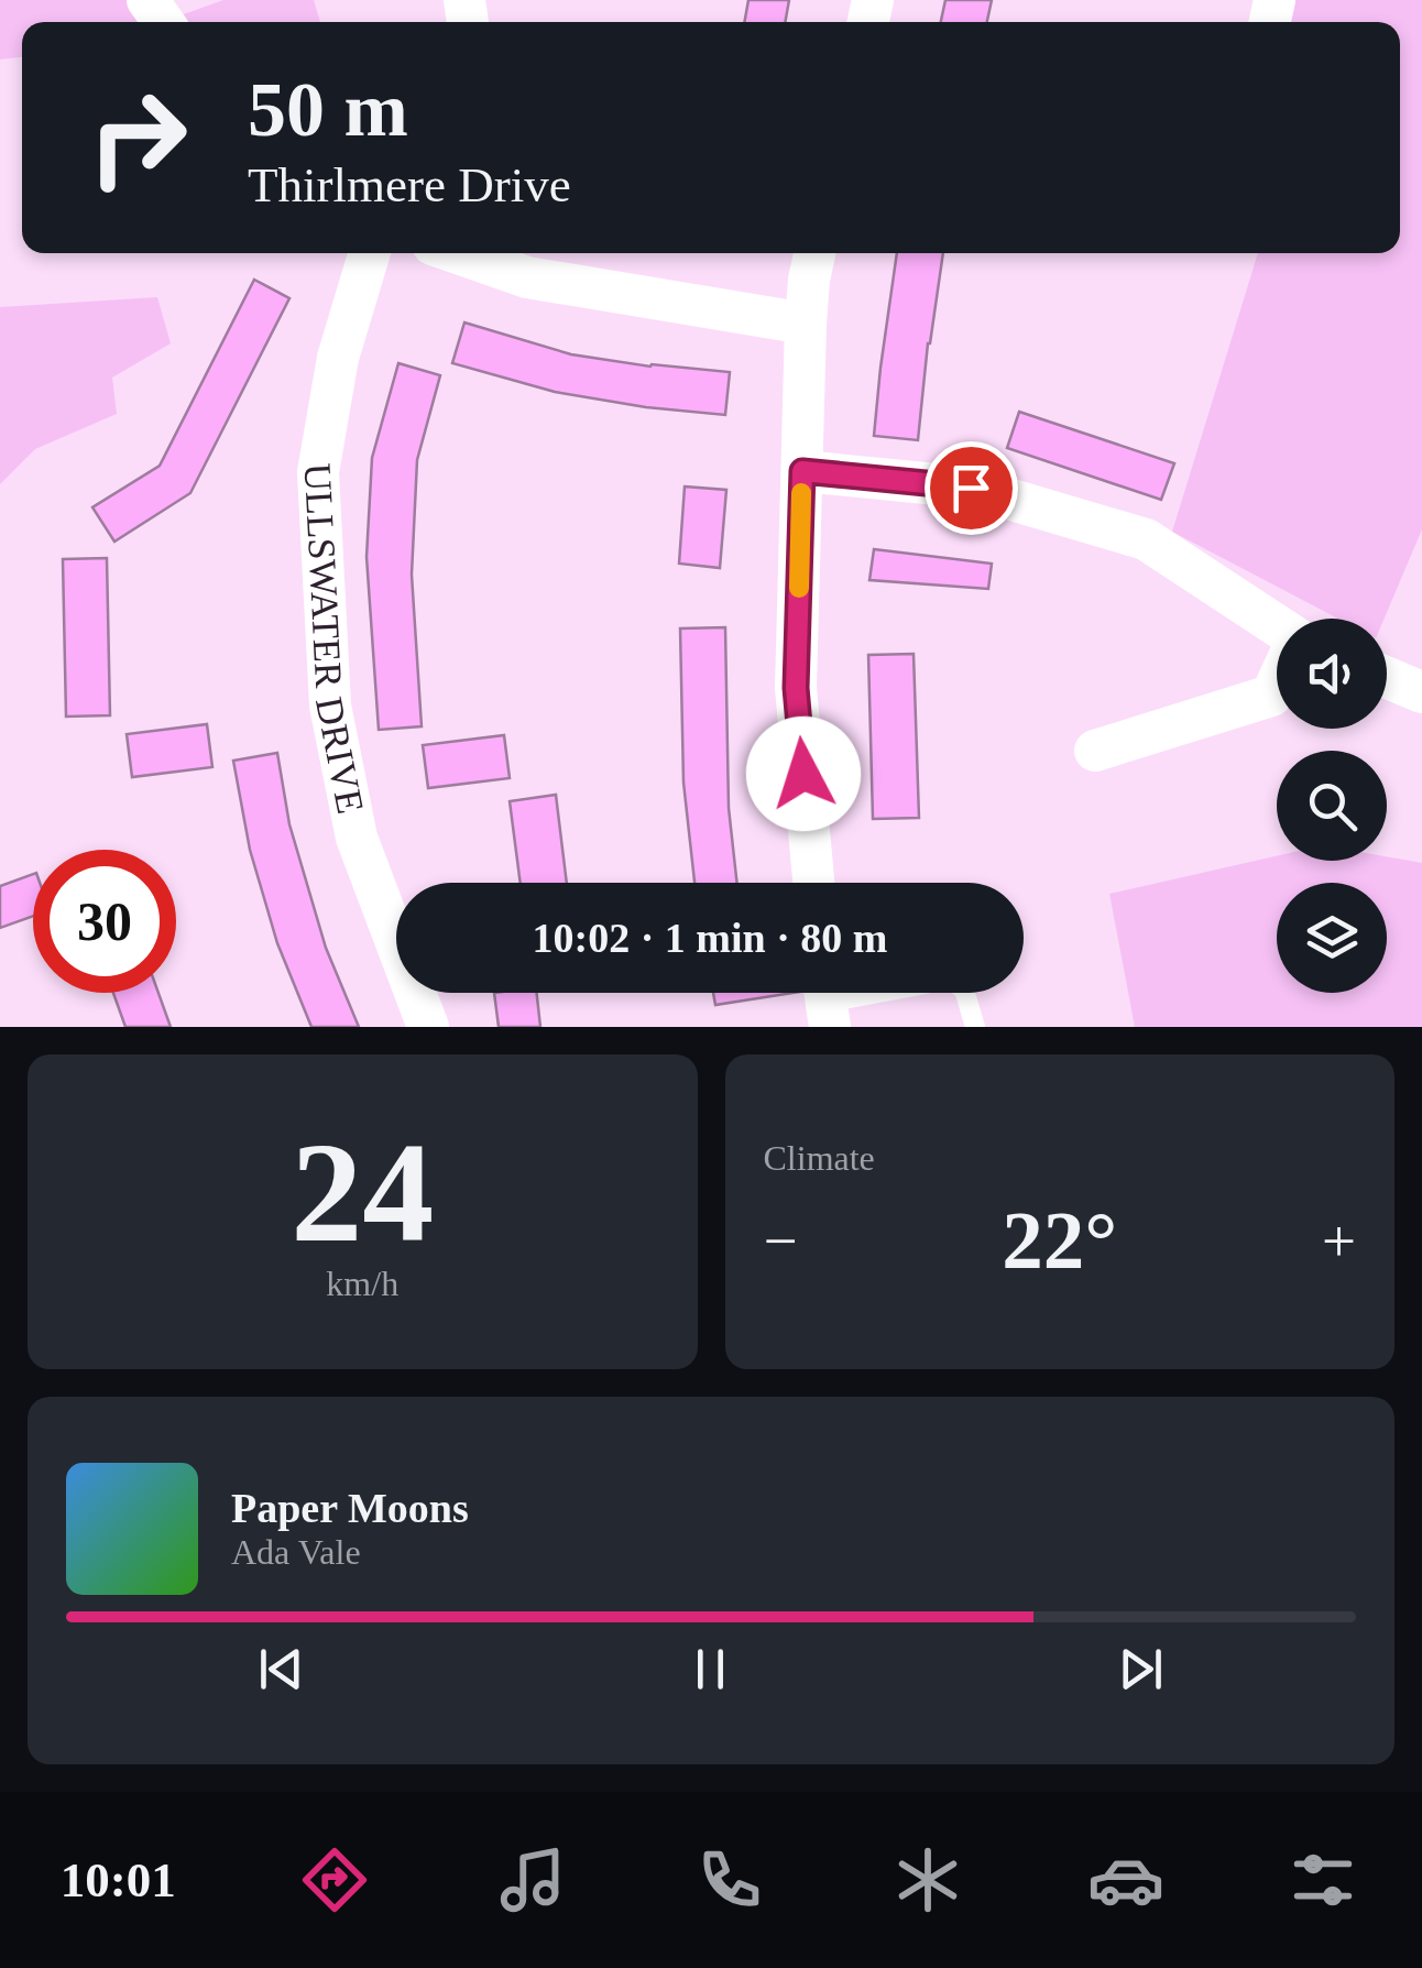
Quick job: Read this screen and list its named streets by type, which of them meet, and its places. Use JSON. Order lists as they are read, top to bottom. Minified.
{"streets":{"street":["ULLSWATER DRIVE"]},"page":{"turn":["50 m","Thirlmere Drive"],"limit":"30","trip":"10:02 · 1 min · 80 m","tile":[["24","km/h"],"Climate"],"heat":["−","22°","+"],"song":["Paper Moons","Ada Vale"],"tabs":"10:01"}}
